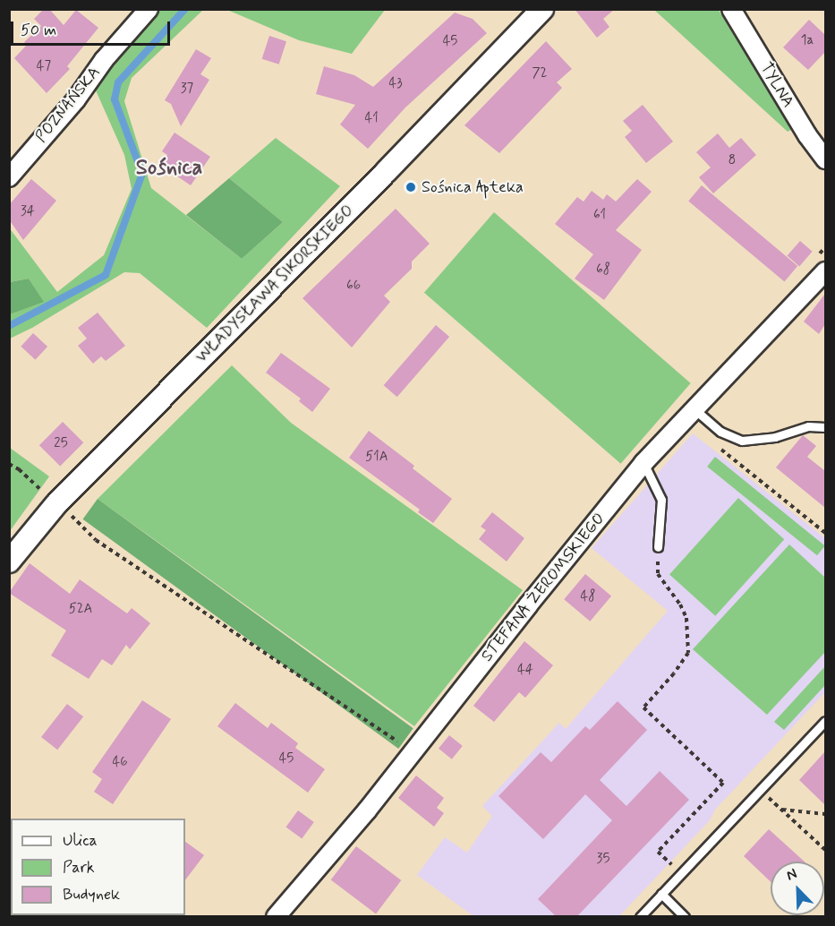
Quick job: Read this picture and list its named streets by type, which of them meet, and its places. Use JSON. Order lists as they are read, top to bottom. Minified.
{"streets":{"street":["TYLNA","POZNAŃSKA","WŁADYSŁAWA SIKORSKIEGO","STEFANA ŻEROMSKIEGO"]},"districts":["Sośnica"],"places":["Sośnica Apteka"],"house_numbers":["1a","45","47","72","43","37","41","8","34","61","68","66","25","51A","48","52A","44","45","46","35"],"legend":["Ulica","Park","Budynek"],"scale_bar":"50 m","north":"top left"}
